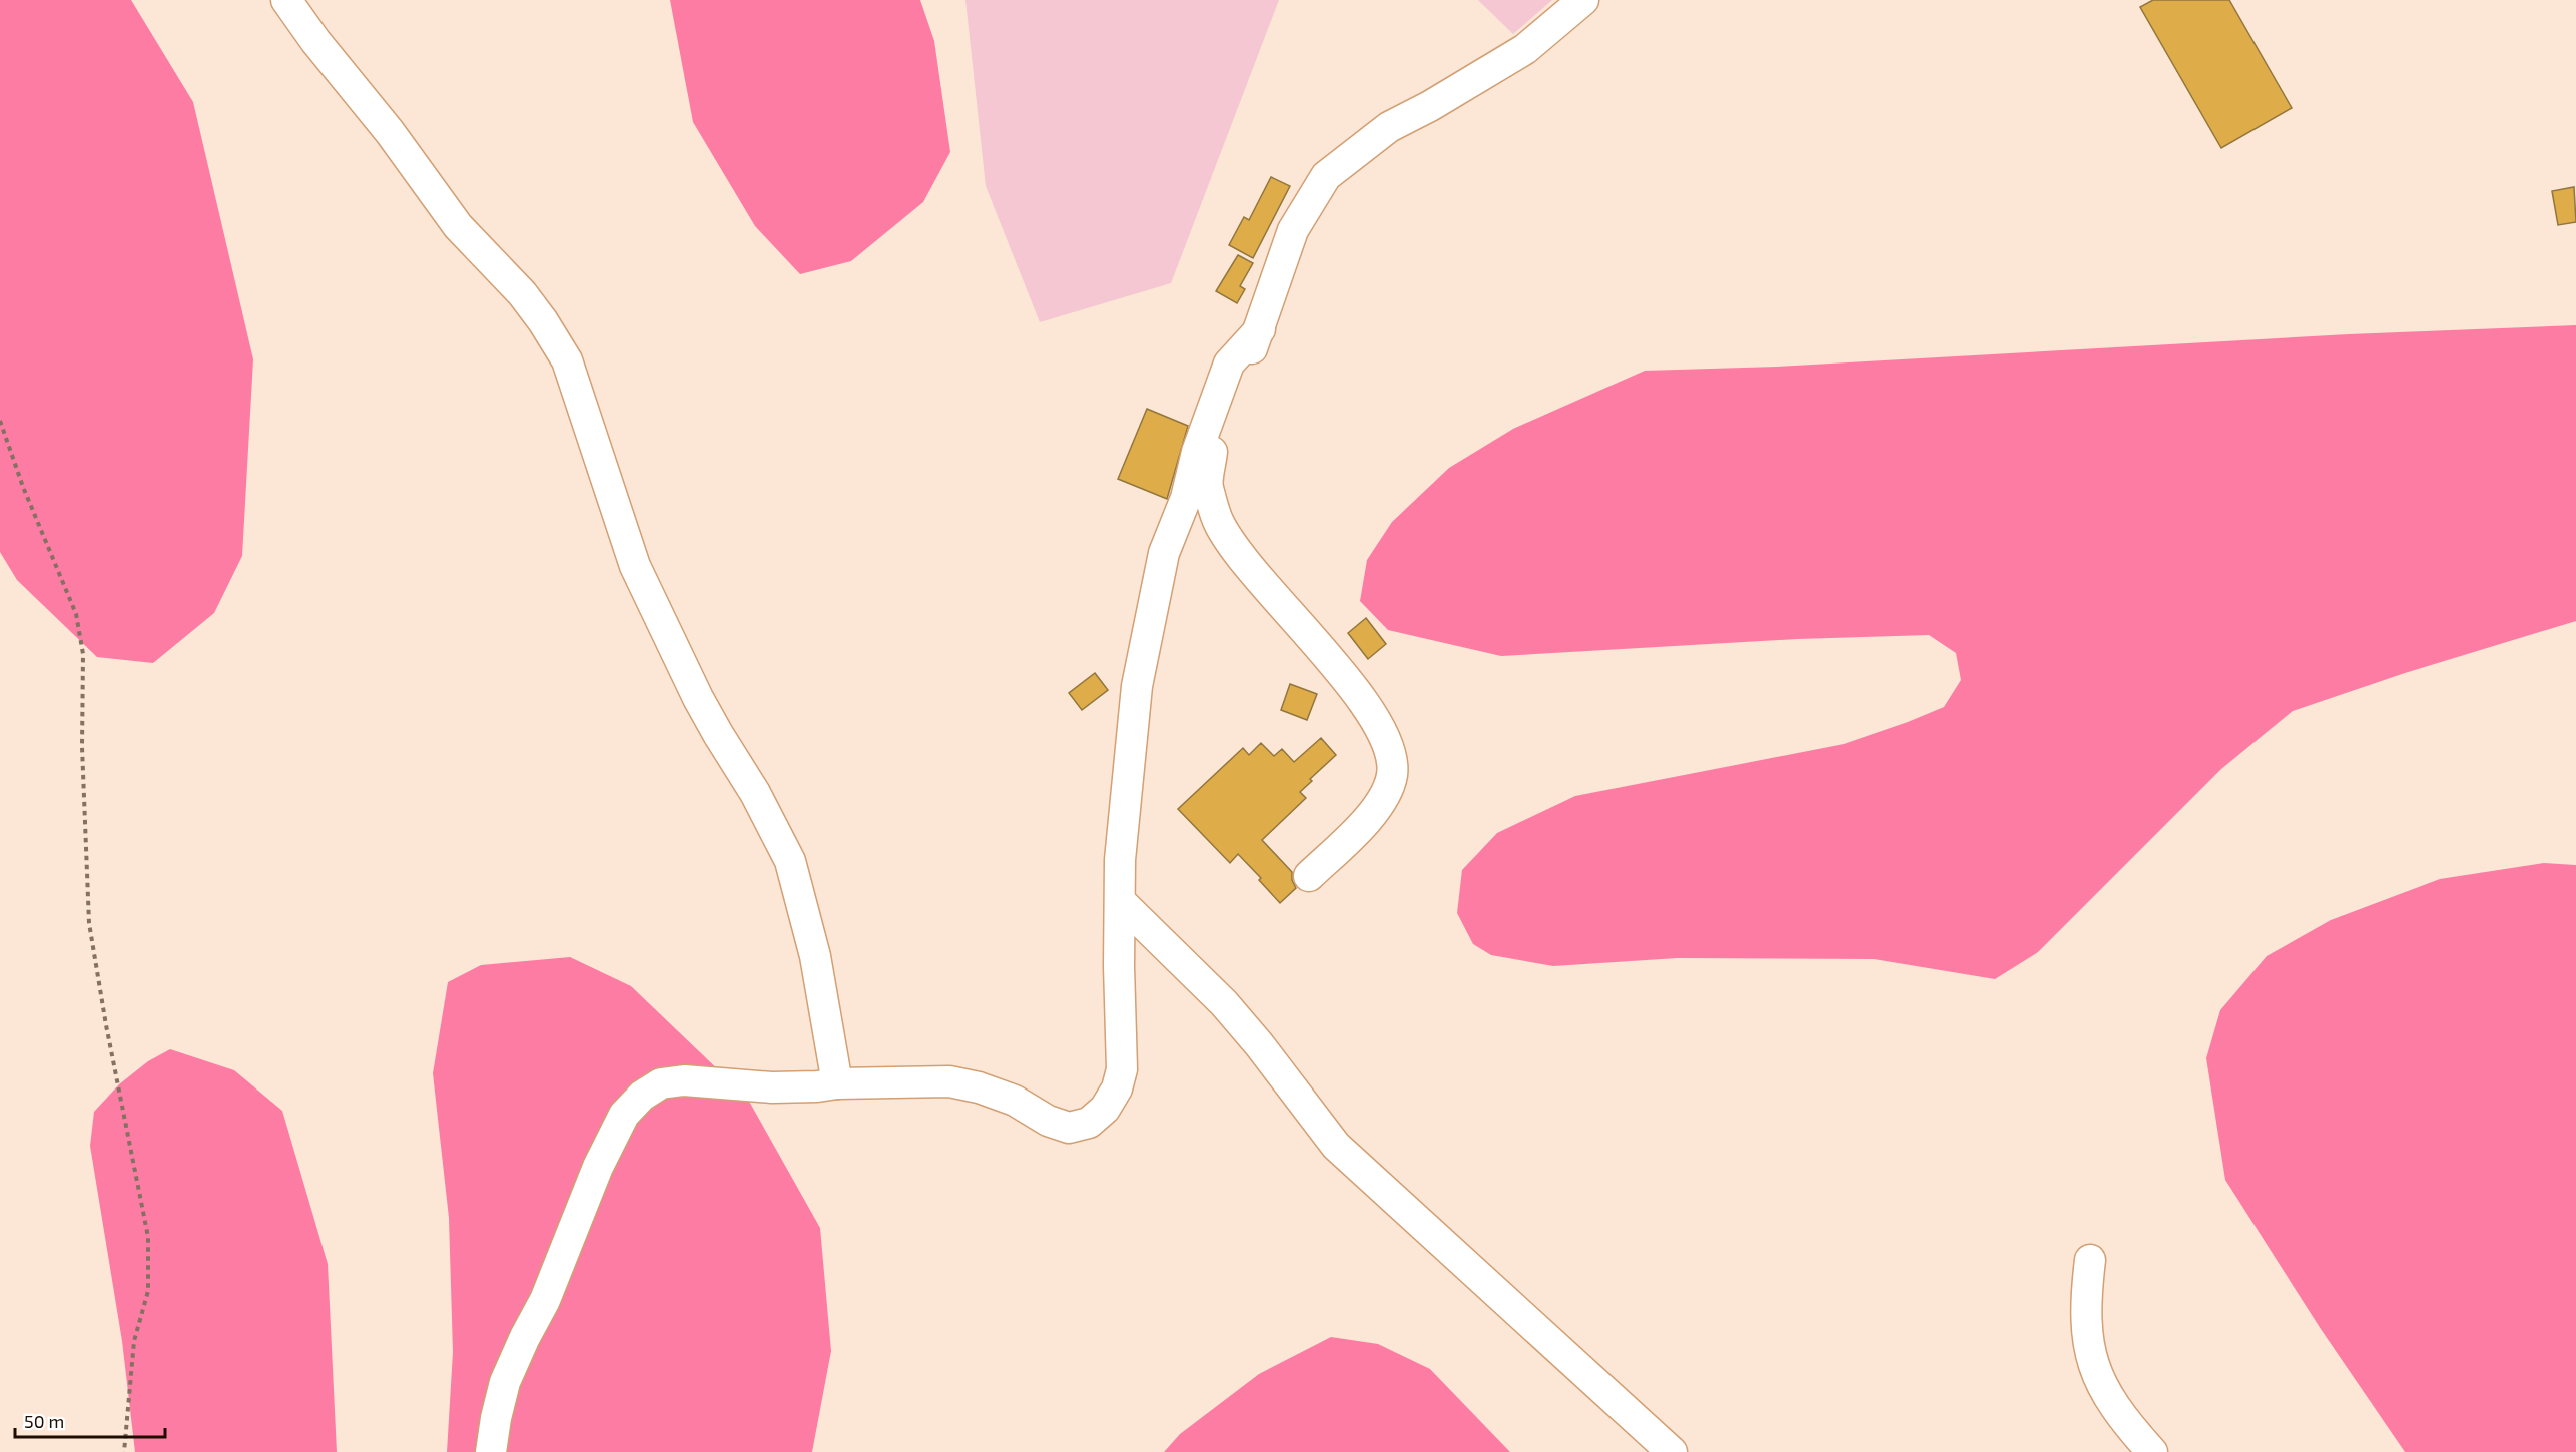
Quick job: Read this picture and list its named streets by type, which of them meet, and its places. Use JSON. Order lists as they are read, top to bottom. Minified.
{"scale_bar":"50 m"}
